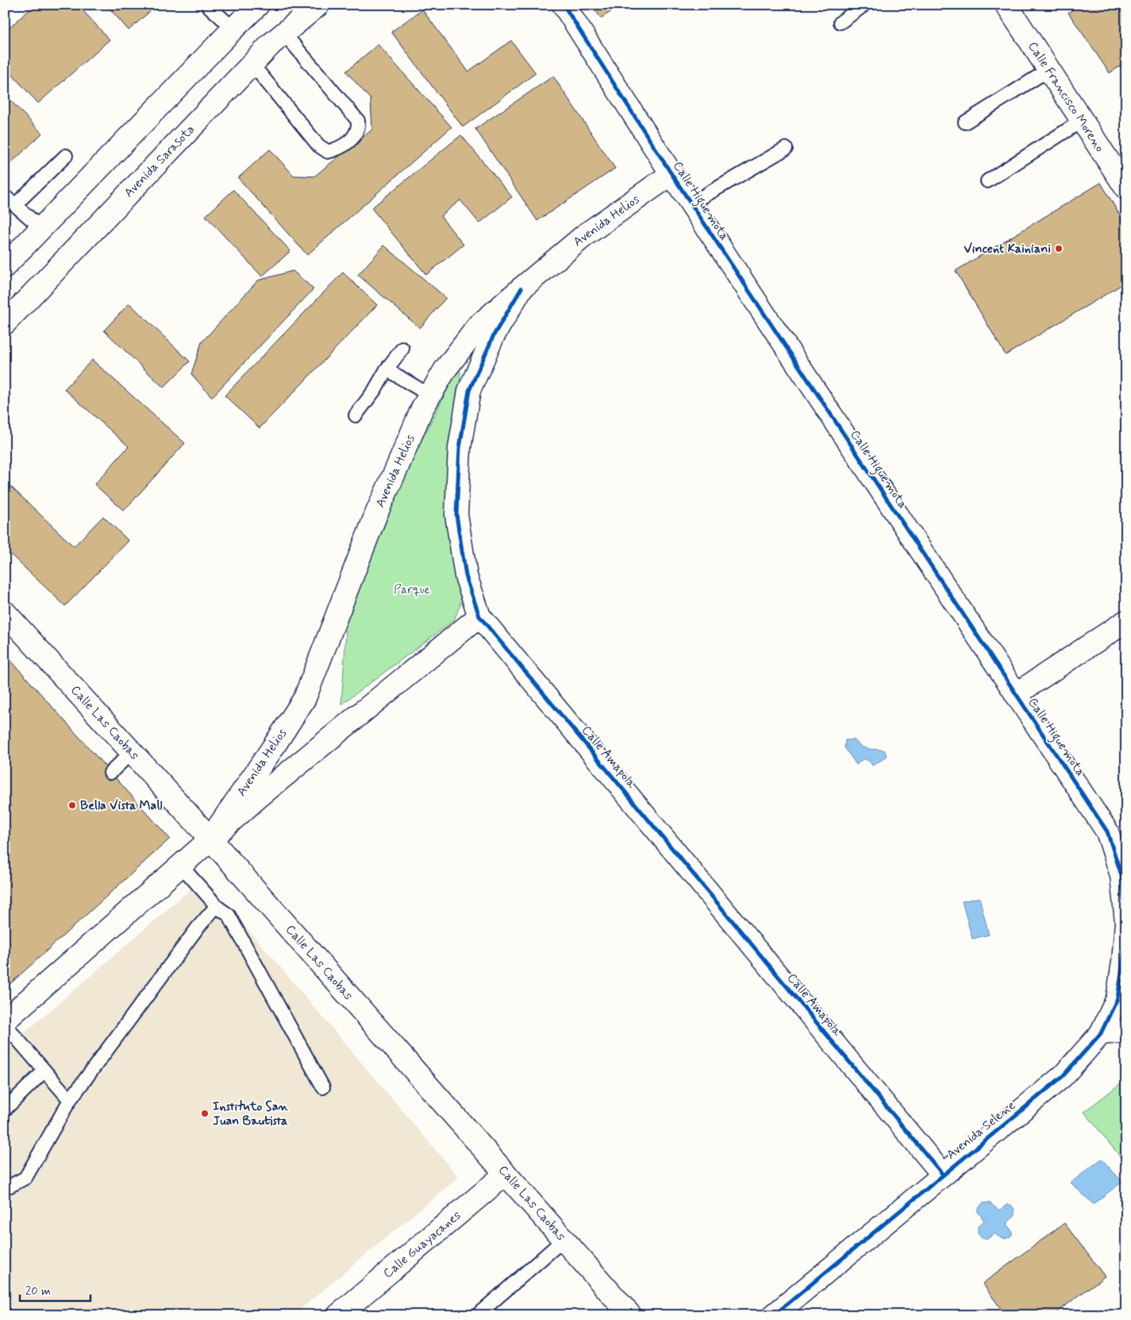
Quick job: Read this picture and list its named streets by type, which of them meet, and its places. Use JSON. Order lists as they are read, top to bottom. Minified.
{"streets":{"street":["Calle Francisco Moreno","Avenida Sarasota","Calle Higuemota","Avenida Helios","Calle Las Caobas","Calle Amapola","Avenida Selene","Calle Guayacanes"]},"crossings":[["Calle Higuemota","Avenida Helios"],["Calle Higuemota","Avenida Selene"],["Avenida Helios","Calle Las Caobas"],["Avenida Helios","Calle Amapola"],["Calle Las Caobas","Calle Guayacanes"],["Calle Amapola","Avenida Selene"]],"parks":["Parque"],"places":["Vincent Kainiani","Bella Vista Mall","Instituto San Juan Bautista"],"scale_bar":"20 m"}
